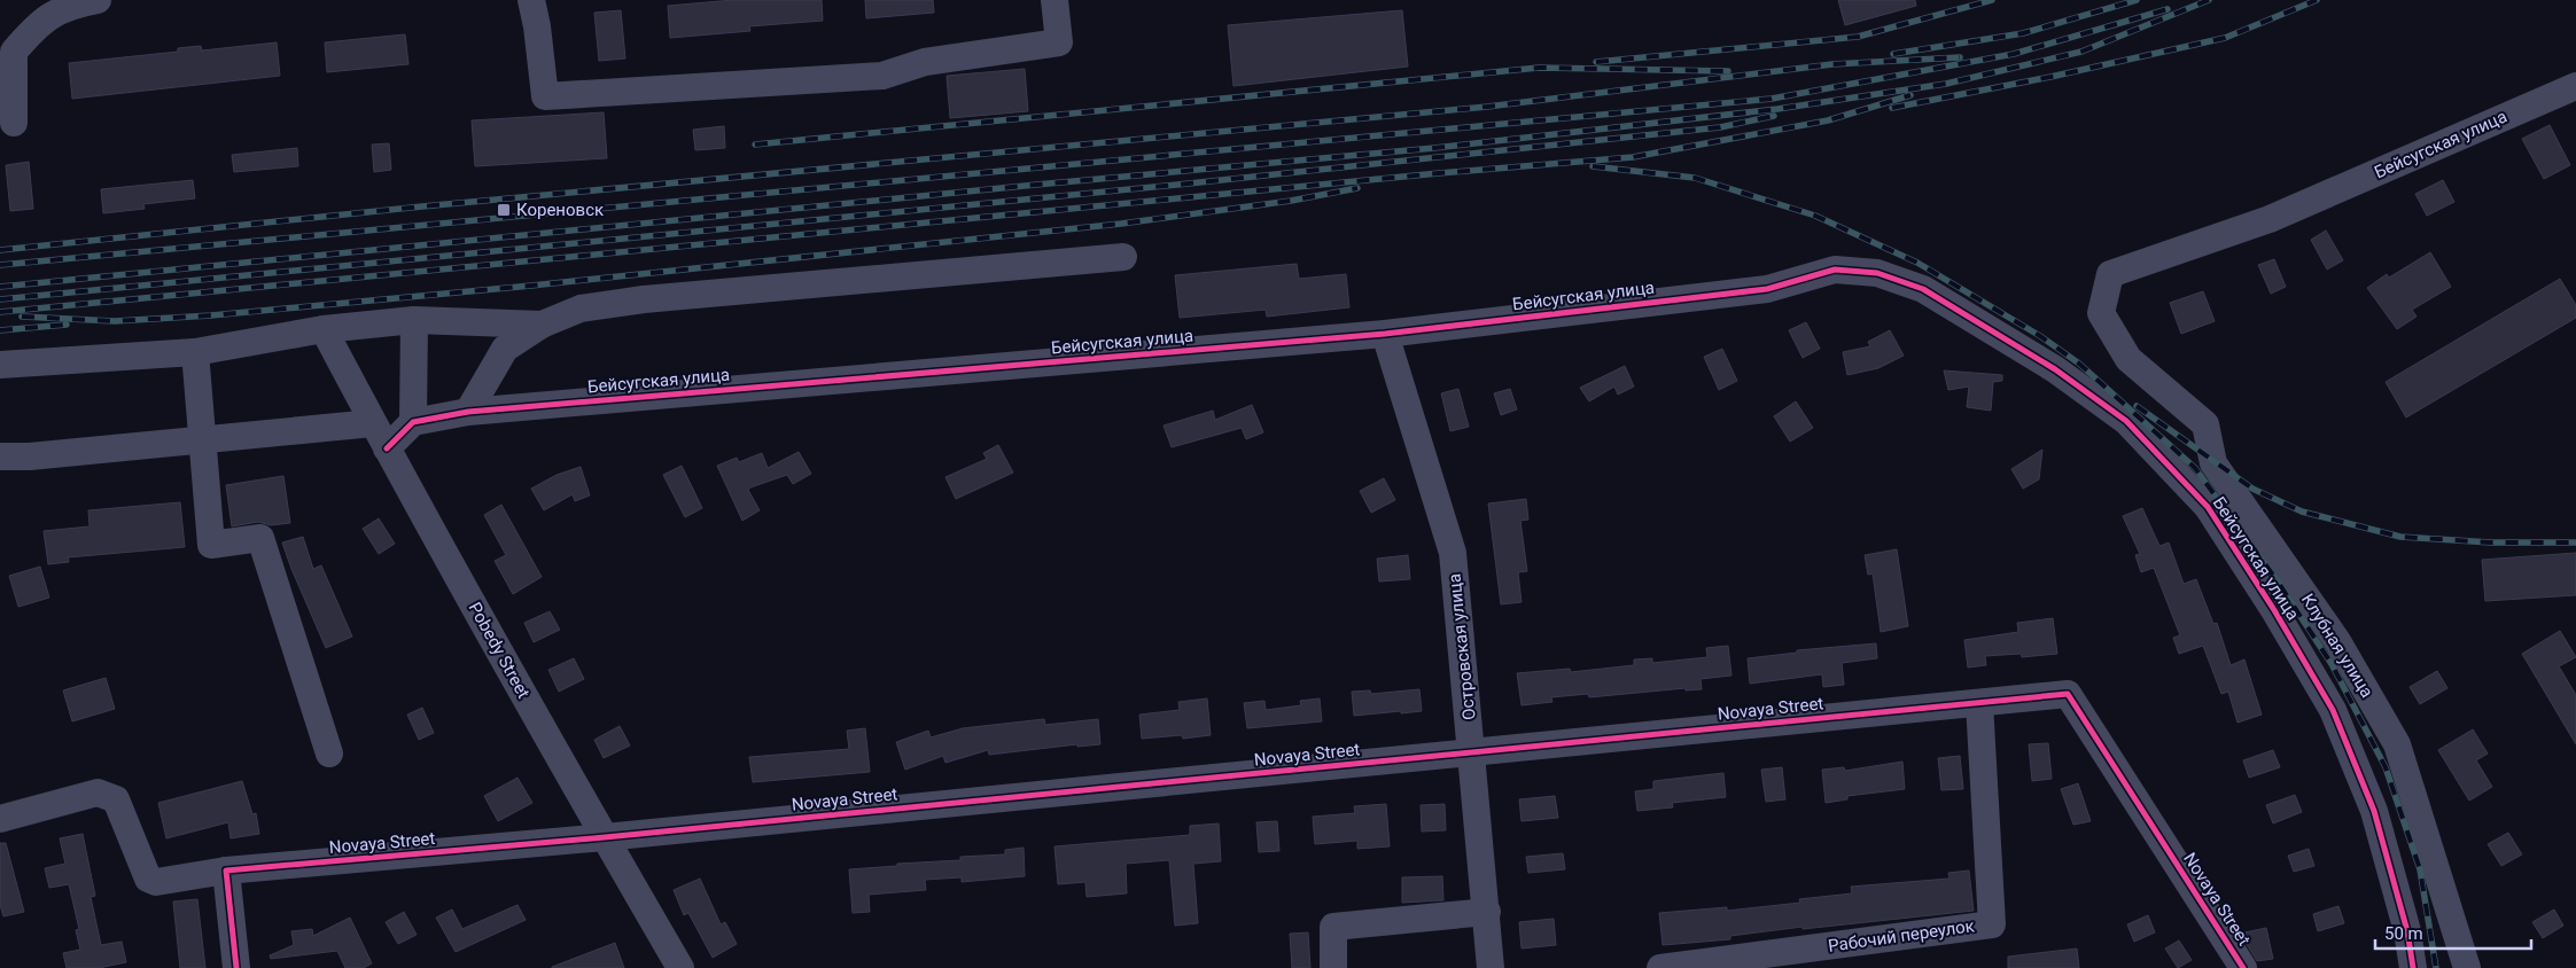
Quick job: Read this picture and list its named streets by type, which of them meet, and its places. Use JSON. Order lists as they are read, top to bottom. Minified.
{"streets":{"street":["Бейсугская улица","Клубная улица","Островская улица","Pobedy Street","Novaya Street","Рабочий переулок"]},"crossings":[["Бейсугская улица","Клубная улица"],["Бейсугская улица","Островская улица"],["Островская улица","Novaya Street"],["Pobedy Street","Novaya Street"],["Novaya Street","Рабочий переулок"]],"places":{"transit":["Кореновск"]},"scale_bar":"50 m"}
